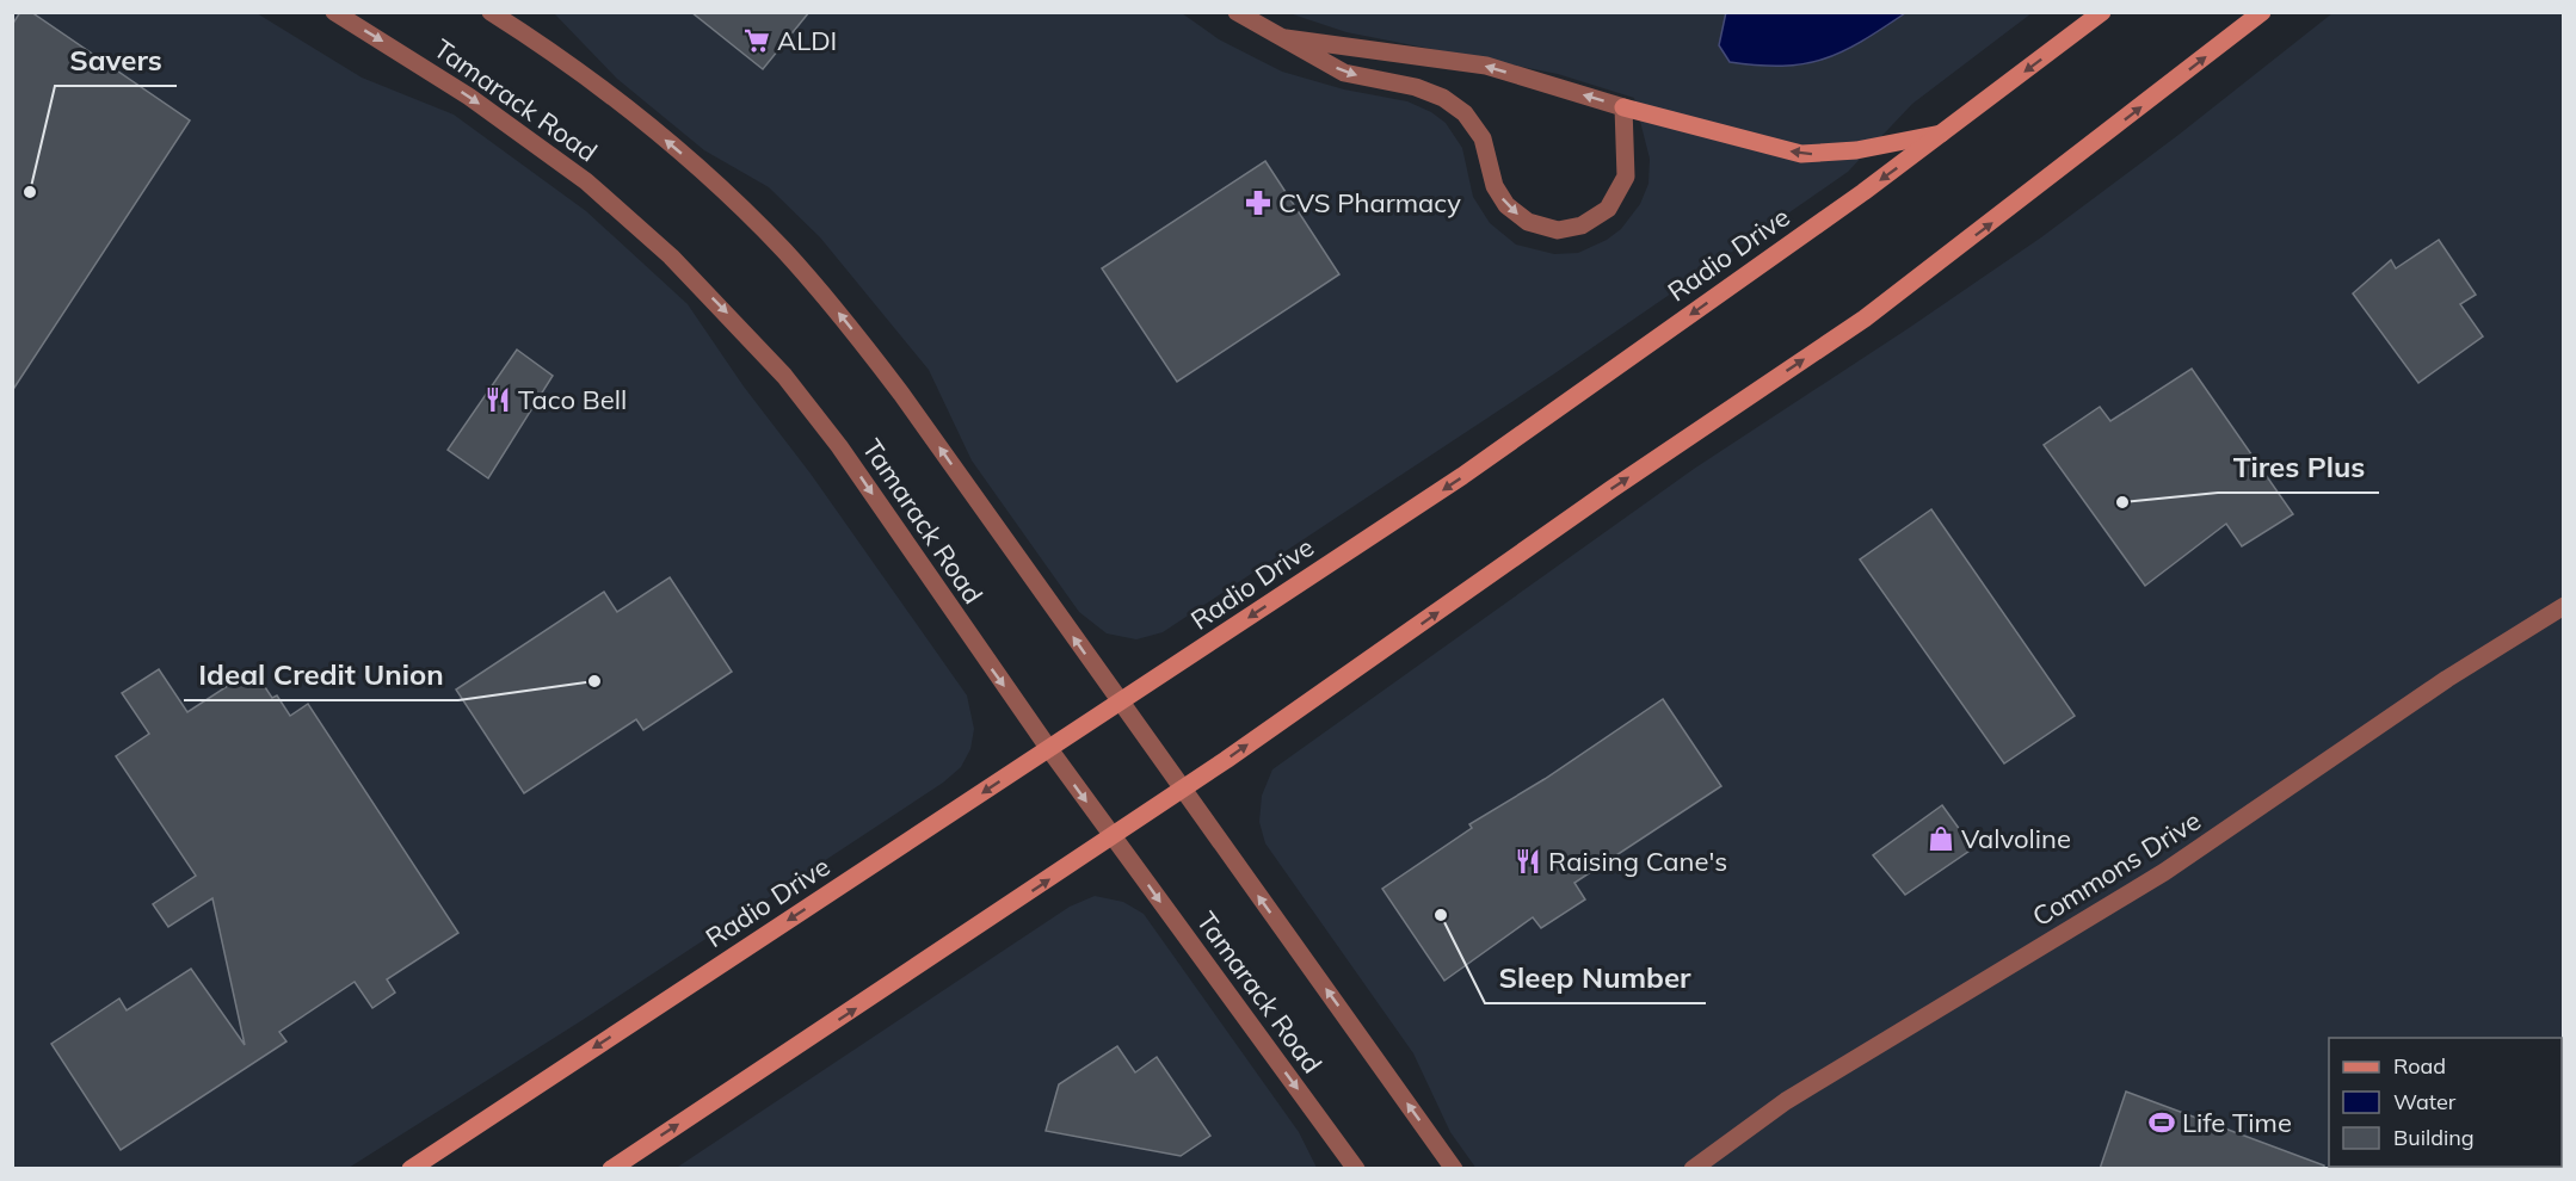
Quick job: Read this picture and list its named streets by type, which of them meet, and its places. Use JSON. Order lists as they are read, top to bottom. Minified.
{"streets":{"main road":["Radio Drive"],"street":["Tamarack Road","Commons Drive"]},"crossings":[["Tamarack Road","Radio Drive"]],"places":{"supermarket":["ALDI"],"other":["Savers","Tires Plus","Ideal Credit Union","Sleep Number"],"pharmacy":["CVS Pharmacy"],"restaurant":["Taco Bell","Raising Cane's"],"shop":["Valvoline"],"sports":["Life Time"]},"legend":["Road","Water","Building"]}
